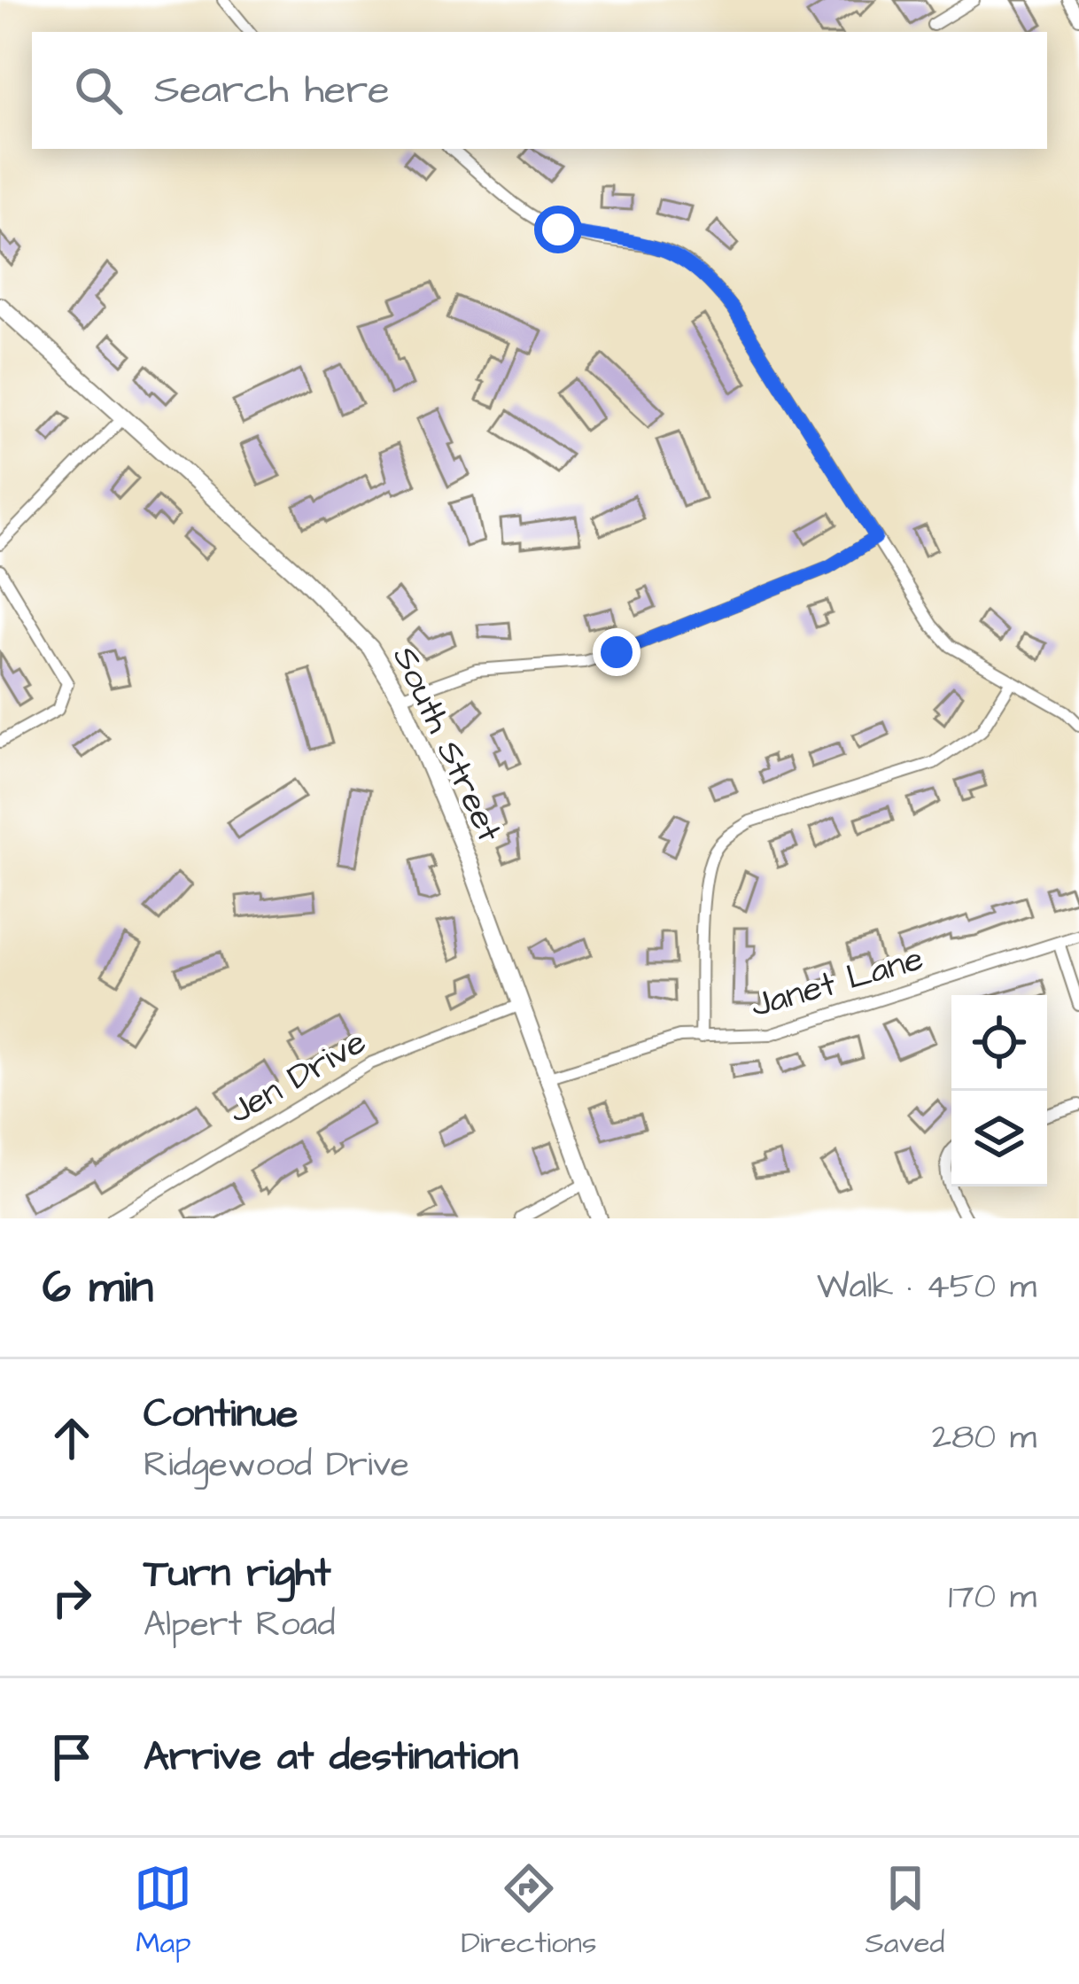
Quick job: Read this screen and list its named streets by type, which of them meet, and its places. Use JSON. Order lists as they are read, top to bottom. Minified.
{"streets":{"street":["South Street","Janet Lane","Jen Drive"]},"crossings":[["South Street","Janet Lane"],["South Street","Jen Drive"]],"page":{"search":"Search here","heading":["6 min","Walk · 450 m"],"list":[["Continue","Ridgewood Drive","280 m"],["Turn right","Alpert Road","170 m"],"Arrive at destination"],"nav":["Map","Directions","Saved"]}}
